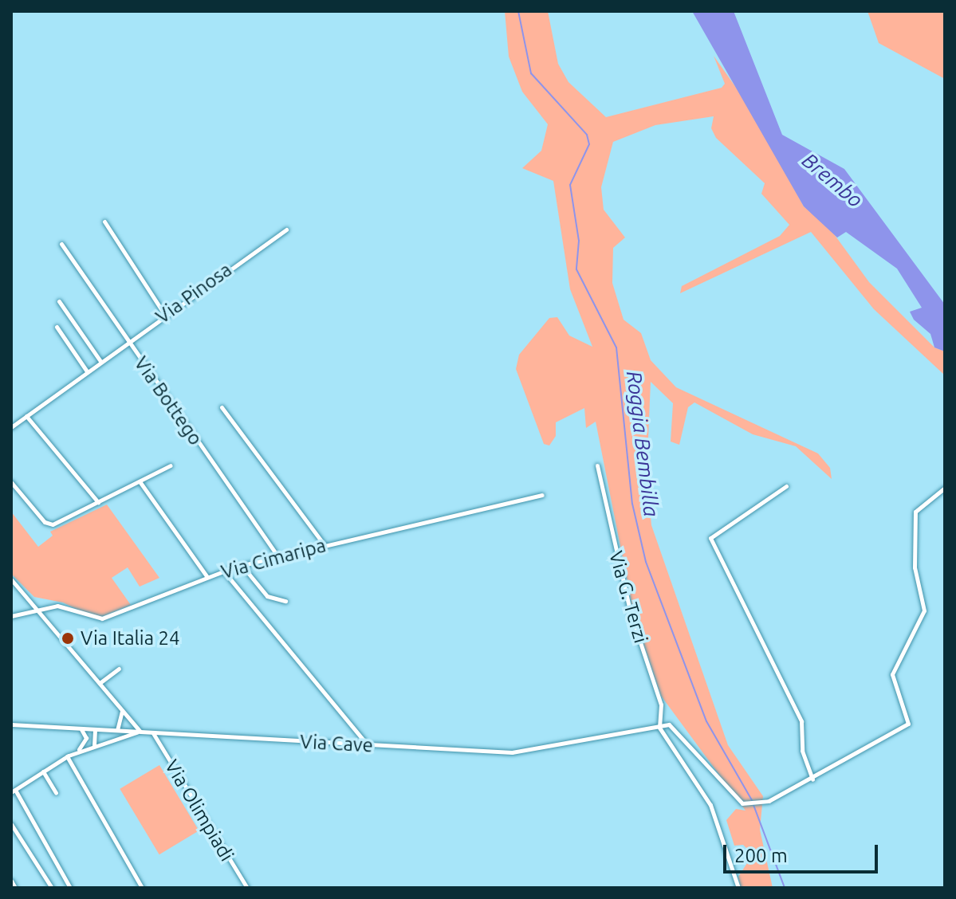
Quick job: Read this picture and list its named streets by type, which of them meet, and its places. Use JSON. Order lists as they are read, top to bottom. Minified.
{"streets":{"street":["Via Pinosa","Via Bottego","Via Cimaripa","Via G. Terzi","Via Cave","Via Olimpiadi"]},"crossings":[["Via Pinosa","Via Bottego"],["Via Bottego","Via Cimaripa"],["Via G. Terzi","Via Cave"],["Via Cave","Via Olimpiadi"]],"water":["Brembo","Roggia Bembilla"],"places":["Via Italia 24"],"scale_bar":"200 m"}
